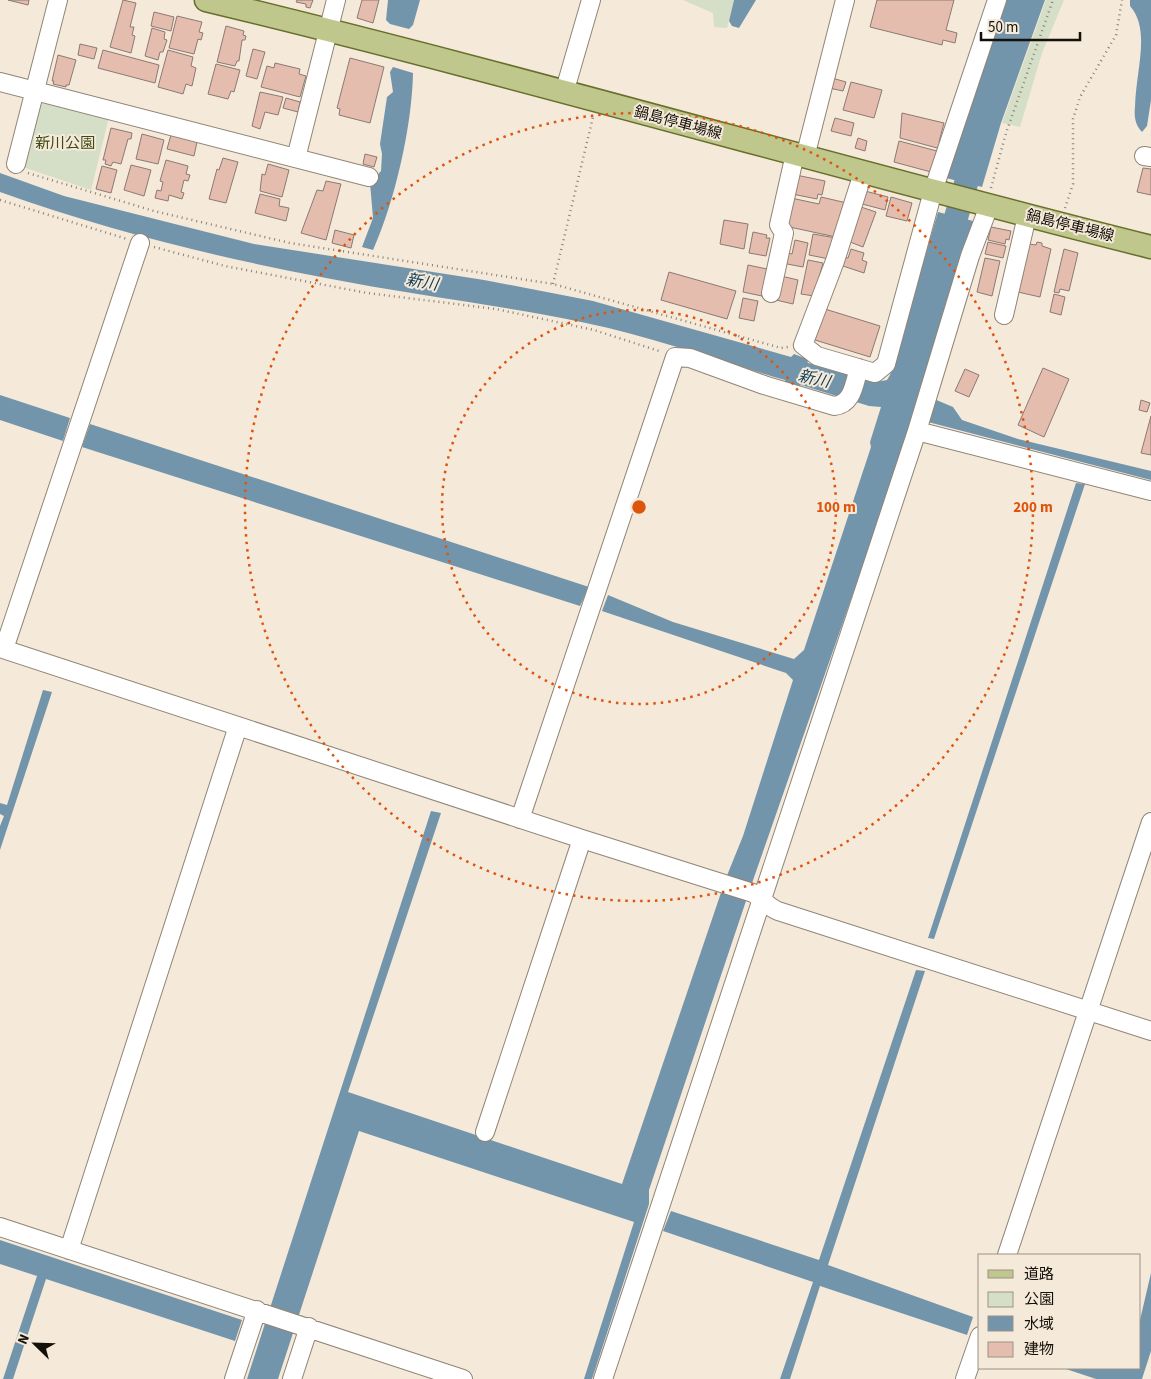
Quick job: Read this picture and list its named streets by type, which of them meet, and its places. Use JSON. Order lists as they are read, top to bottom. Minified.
{"streets":{"main road":["鍋島停車場線"]},"water":["新川"],"parks":["新川公園"],"legend":["道路","公園","水域","建物"],"scale_bar":"50 m","north":"top left","rings":["100 m","200 m"]}
